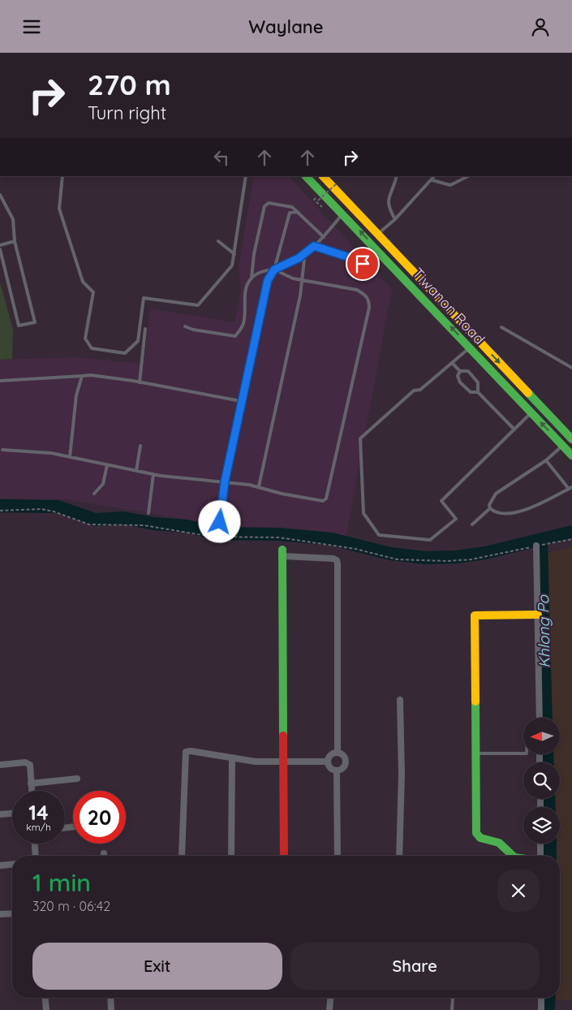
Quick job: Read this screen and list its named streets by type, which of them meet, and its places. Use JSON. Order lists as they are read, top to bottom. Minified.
{"streets":{"main road":["Tiwanon Road"]},"water":["Khlong Po"],"north":"left","page":{"header":"Waylane","turn":["270 m","Turn right"],"speed":"14 km/h","limit":"20","heading":["1 min","320 m · 06:42"],"buttons":["Exit","Share"]}}
